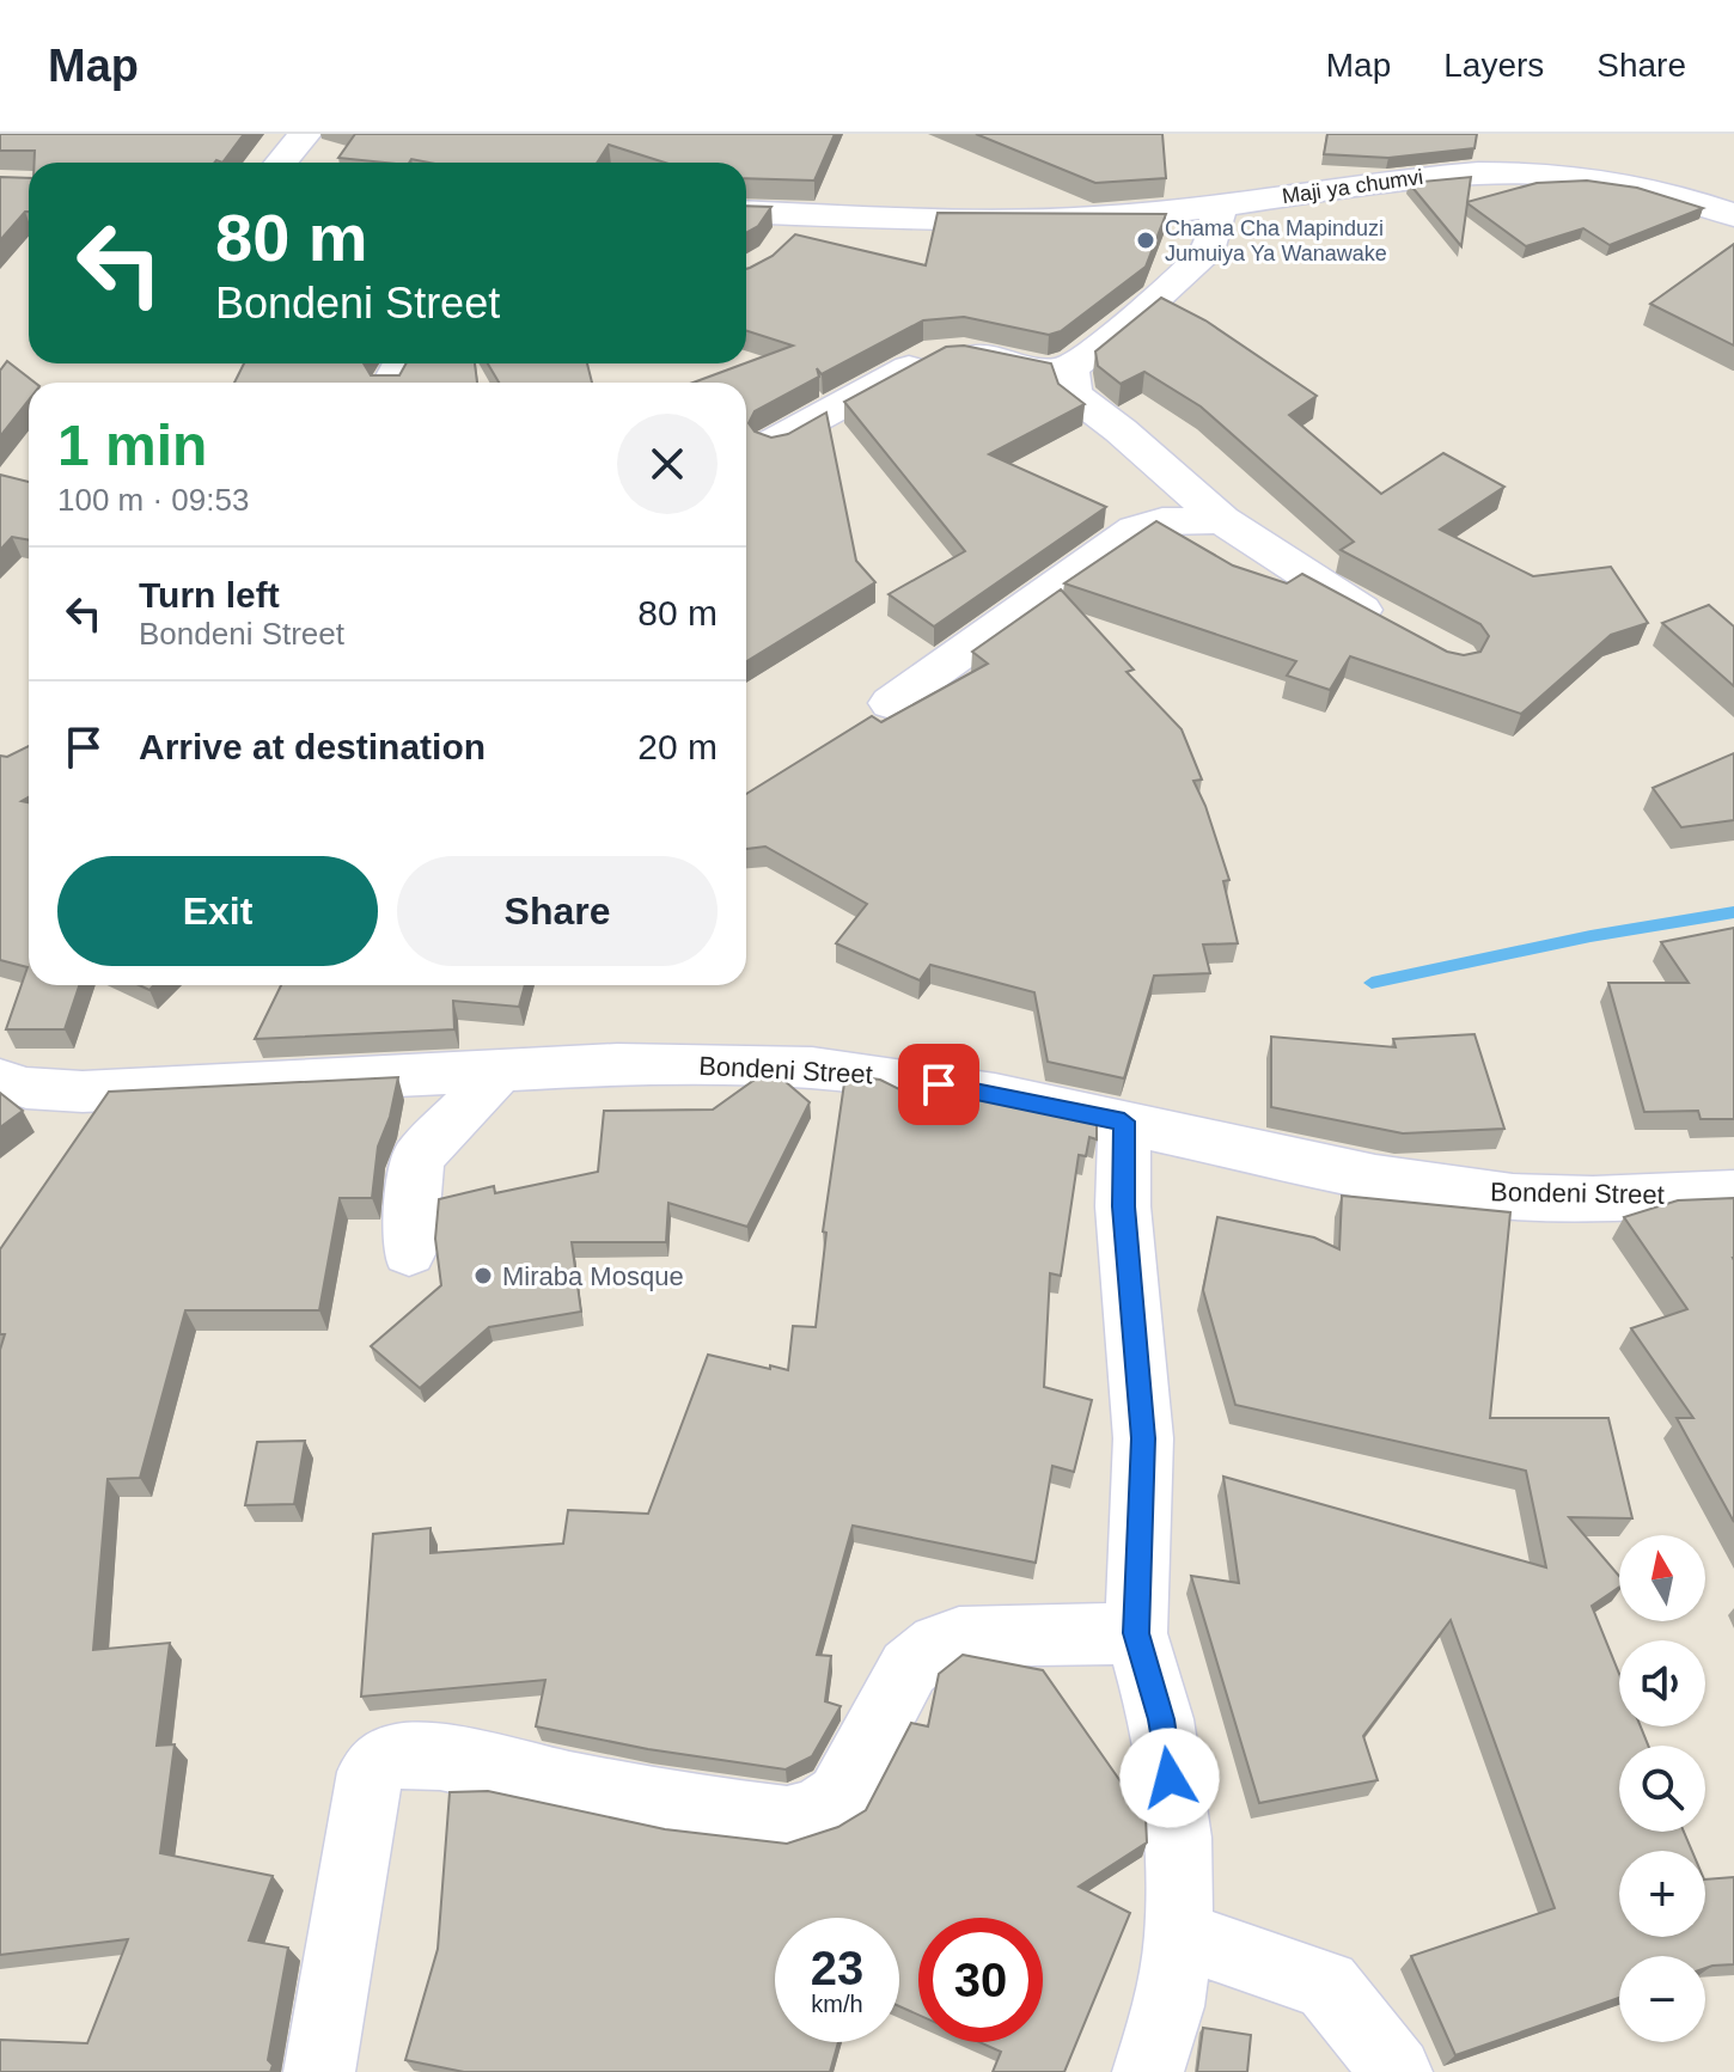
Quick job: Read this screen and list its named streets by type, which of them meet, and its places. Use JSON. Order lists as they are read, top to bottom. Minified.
{"streets":{"street":["Maji ya chumvi","Bondeni Street"]},"places":["Chama Cha Mapinduzi Jumuiya Ya Wanawake","Miraba Mosque"],"north":"top","page":{"header":"Map","nav":["Map","Layers","Share"],"turn":["80 m","Bondeni Street"],"heading":["1 min","100 m · 09:53"],"list":[{"name":"Turn left","note":"Bondeni Street","value":"80 m"},{"name":"Arrive at destination","value":"20 m"}],"buttons":["Exit","Share"],"map_buttons":["+","−"],"speed":"23 km/h","limit":"30"}}
